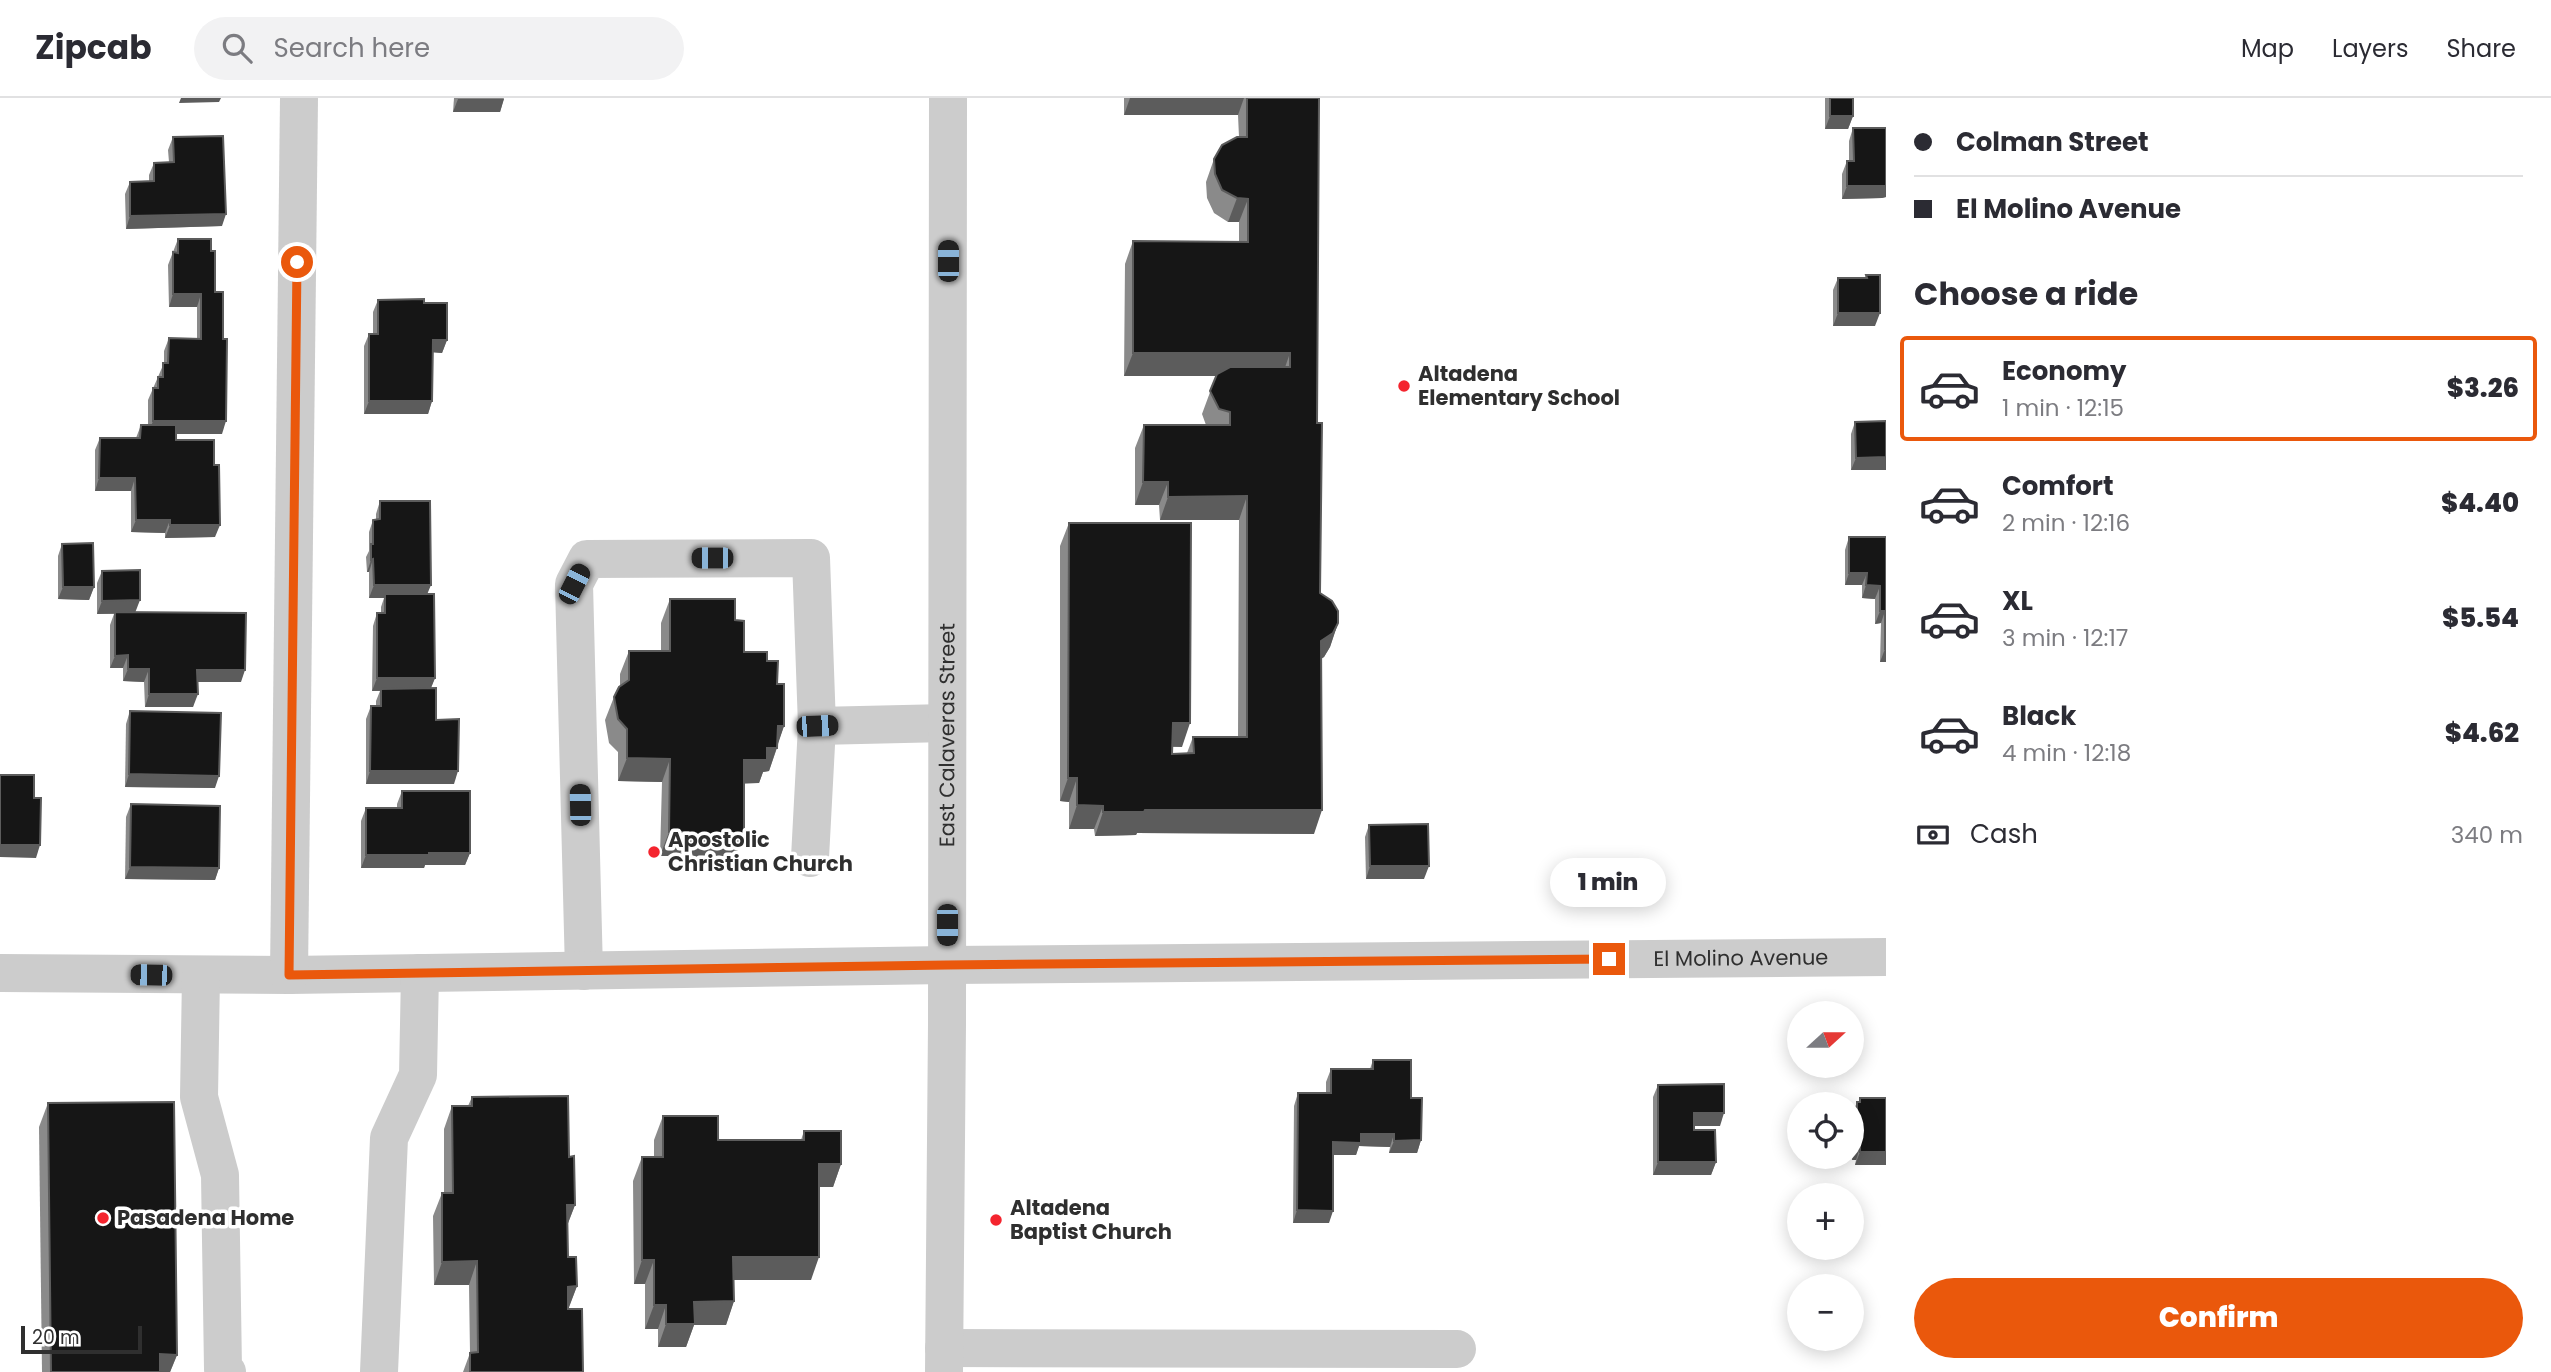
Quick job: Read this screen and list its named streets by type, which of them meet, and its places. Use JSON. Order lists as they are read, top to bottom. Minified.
{"streets":{"street":["East Calaveras Street","El Molino Avenue"]},"crossings":[["East Calaveras Street","El Molino Avenue"]],"places":["Altadena Elementary School","Apostolic Christian Church","Pasadena Home","Altadena Baptist Church"],"scale_bar":"20 m","north":"right","page":{"header":"Zipcab","search":"Search here","nav":["Map","Layers","Share"],"banner":["Colman Street","El Molino Avenue"],"heading":"Choose a ride","list":[{"name":"Economy","note":"1 min · 12:15","value":"$3.26"},{"name":"Comfort","note":"2 min · 12:16","value":"$4.40"},{"name":"XL","note":"3 min · 12:17","value":"$5.54"},{"name":"Black","note":"4 min · 12:18","value":"$4.62"}],"pay":["Cash","340 m"],"bubble":"1 min","map_buttons":["+","−"],"buttons":"Confirm","scale":"20 m"}}
